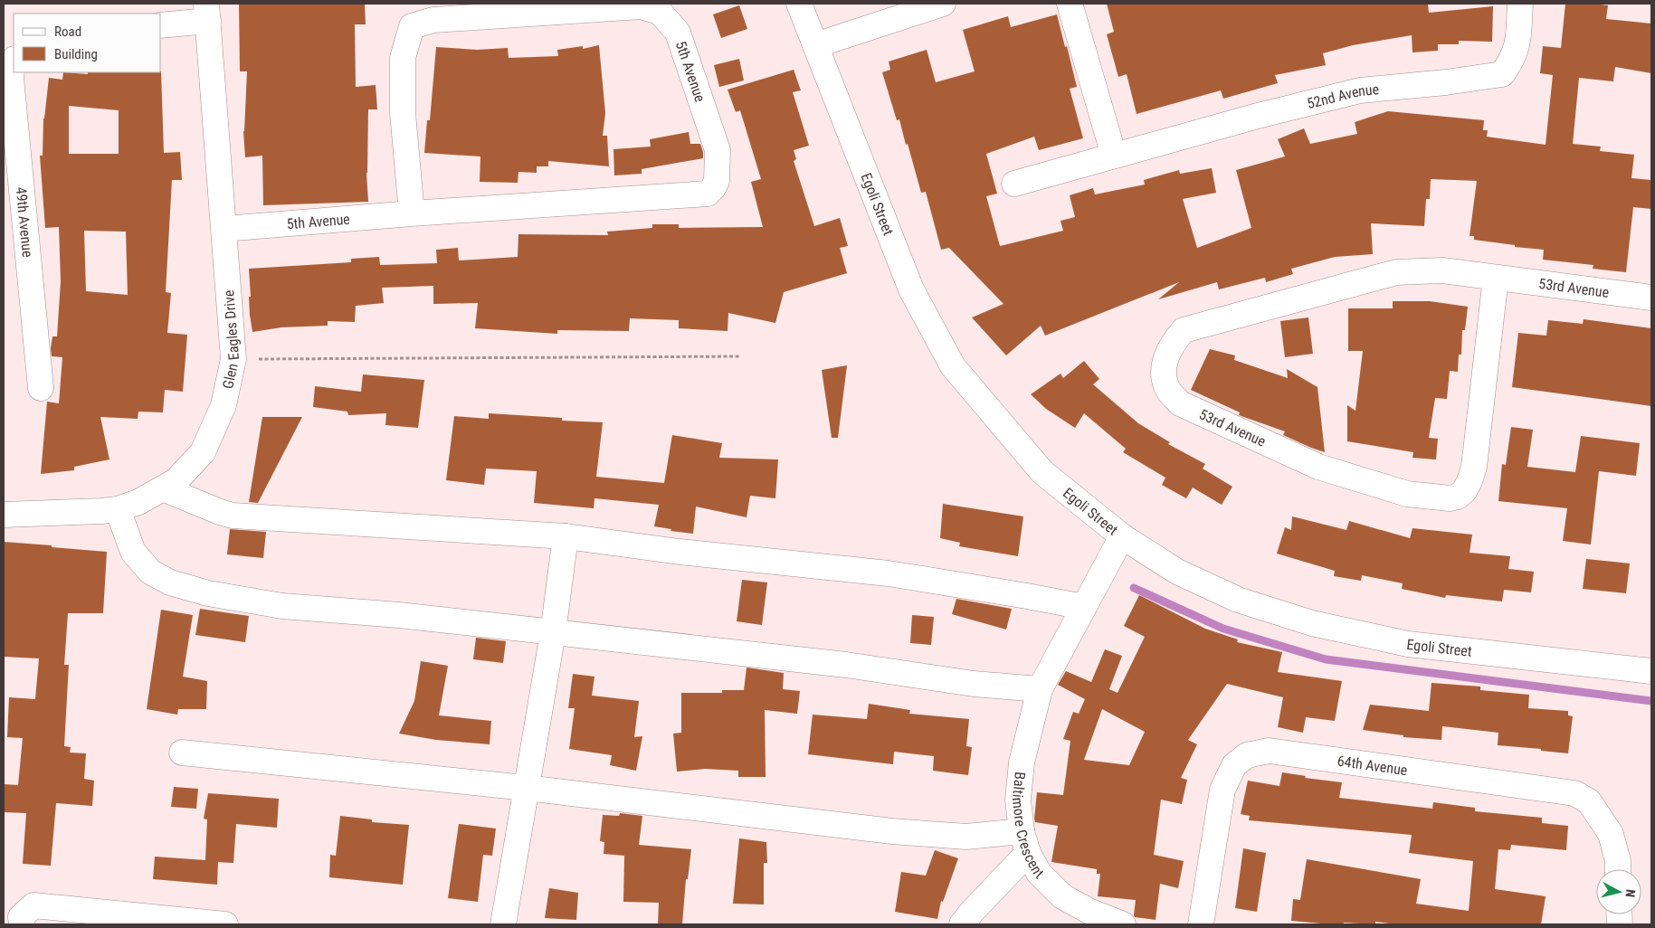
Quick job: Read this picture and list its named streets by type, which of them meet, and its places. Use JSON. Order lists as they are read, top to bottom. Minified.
{"streets":{"street":["5th Avenue","52nd Avenue","Egoli Street","49th Avenue","53rd Avenue","Glen Eagles Drive","64th Avenue","Baltimore Crescent"]},"crossings":[["5th Avenue","Glen Eagles Drive"],["Egoli Street","Baltimore Crescent"]],"legend":["Road","Building"],"north":"right"}
